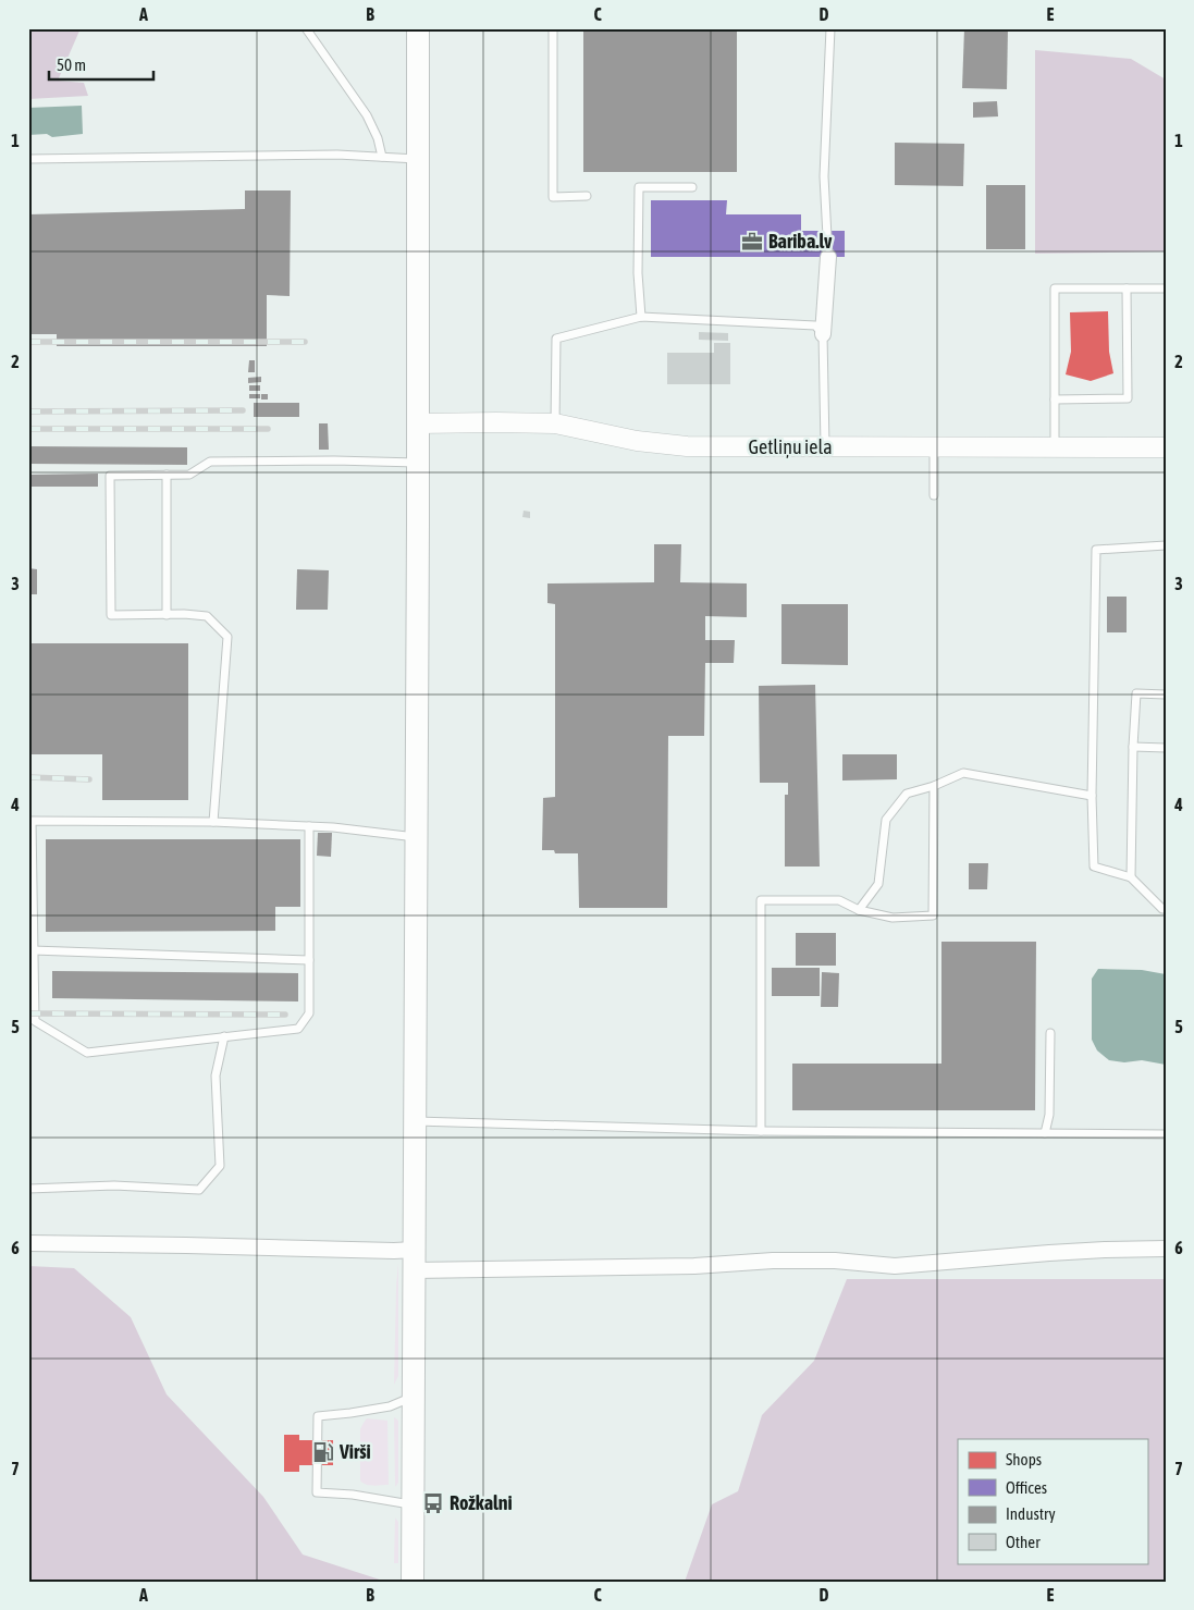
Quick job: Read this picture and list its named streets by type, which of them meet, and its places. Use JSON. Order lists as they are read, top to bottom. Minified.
{"streets":{"street":["Getliņu iela"]},"places":{"office":["Bariba.lv"],"fuel station":["Virši"],"bus stop":["Rožkalni"]},"legend":["Shops","Offices","Industry","Other"],"scale_bar":"50 m","grid":{"columns":["A","B","C","D","E"],"rows":["1","2","3","4","5","6","7"]}}
